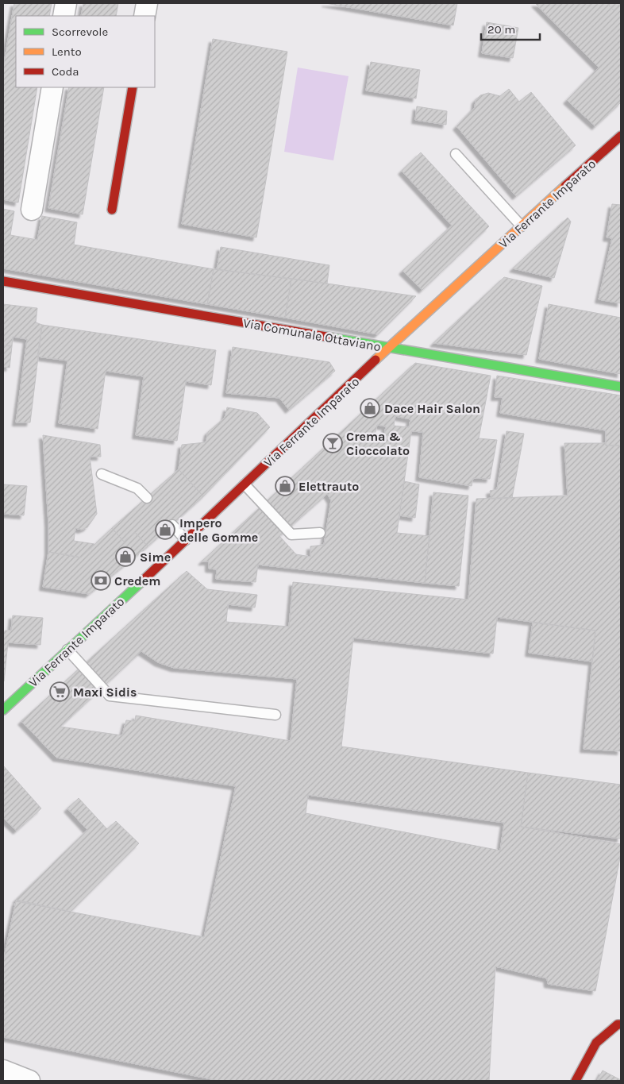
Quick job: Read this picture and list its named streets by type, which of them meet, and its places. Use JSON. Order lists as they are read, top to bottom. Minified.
{"streets":{"street":["Via Ferrante Imparato","Via Comunale Ottaviano"]},"crossings":[["Via Ferrante Imparato","Via Comunale Ottaviano"]],"places":{"shop":["Dace Hair Salon","Elettrauto","Impero delle Gomme","Sime"],"bar":["Crema & Cioccolato"],"bank":["Credem"],"supermarket":["Maxi Sidis"]},"legend":["Scorrevole","Lento","Coda"],"scale_bar":"20 m"}
